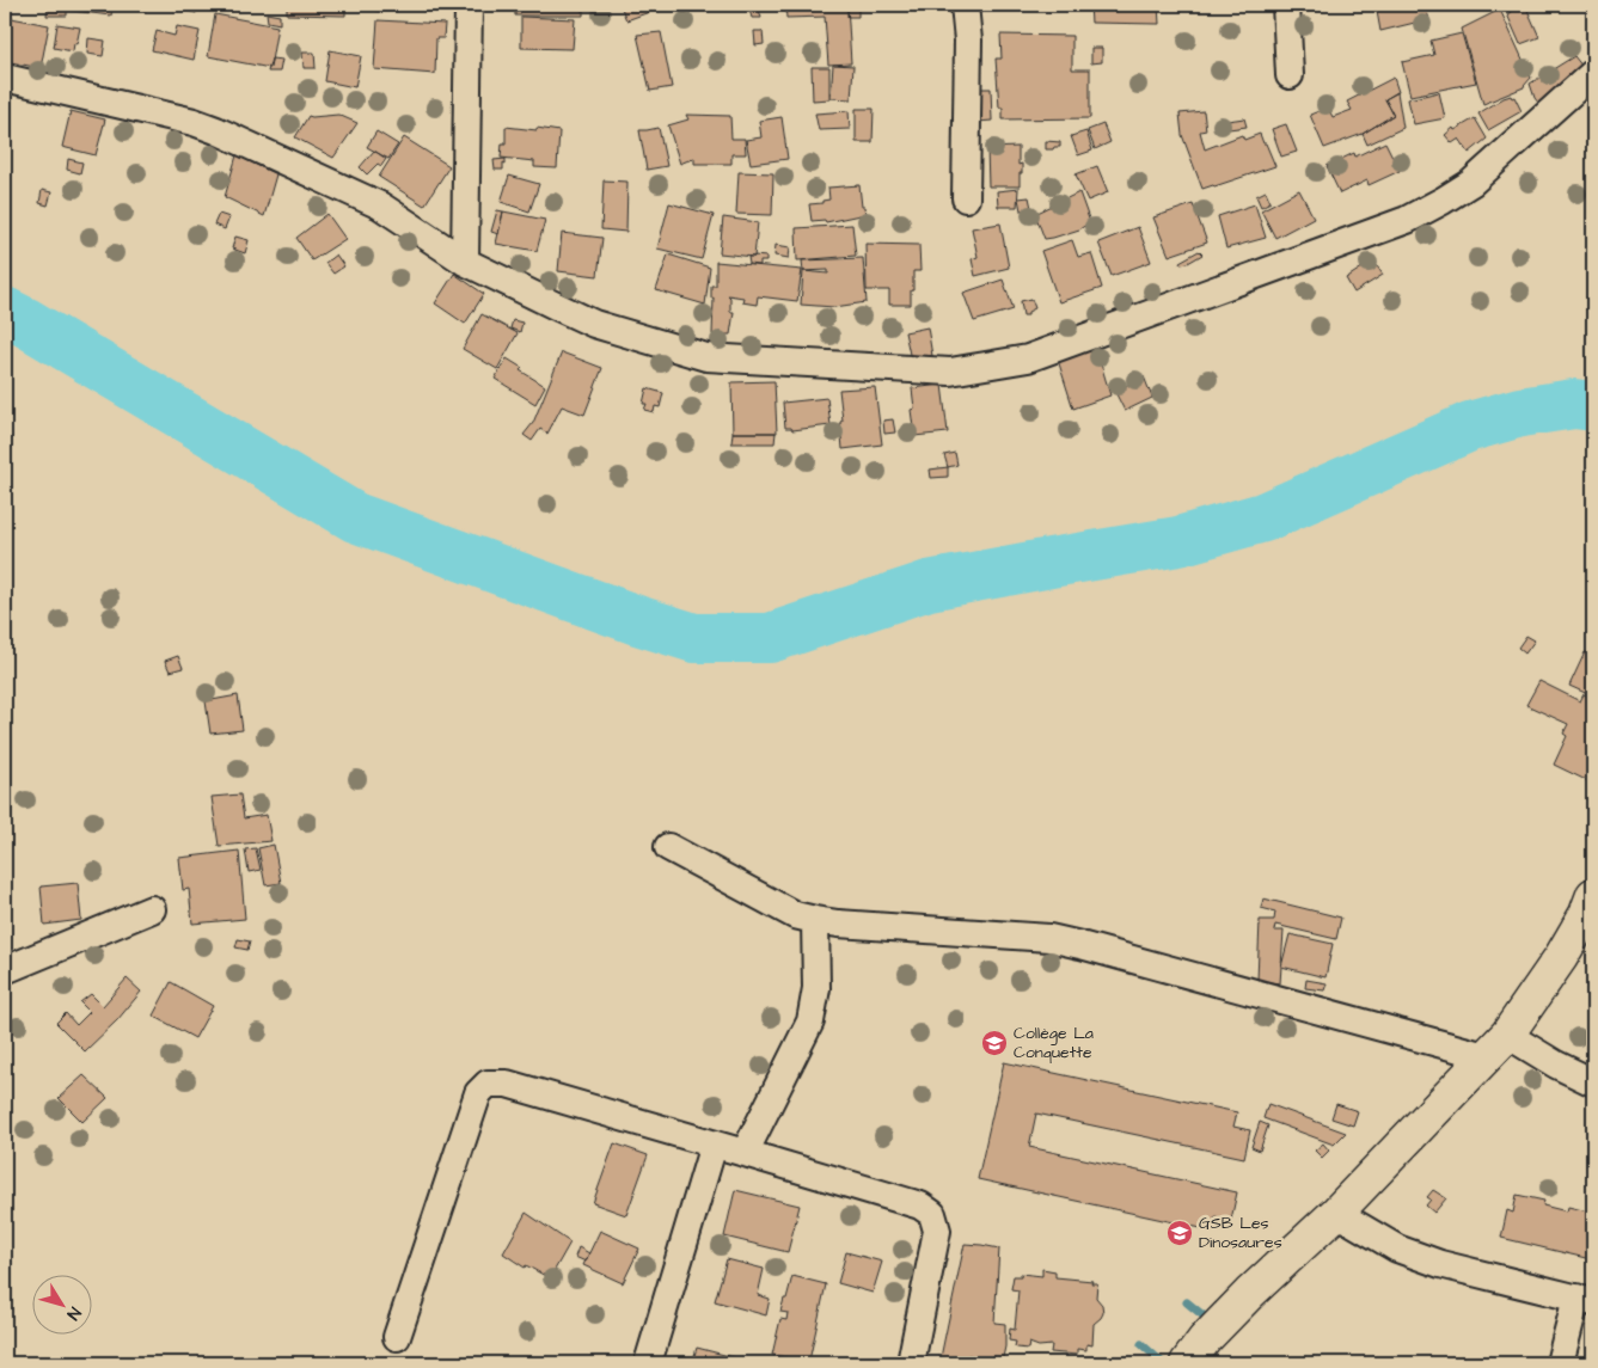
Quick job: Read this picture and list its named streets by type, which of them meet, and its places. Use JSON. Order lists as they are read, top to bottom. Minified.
{"places":{"school or university":["Collège La Conquette","GSB Les Dinosaures"]},"north":"bottom right"}
